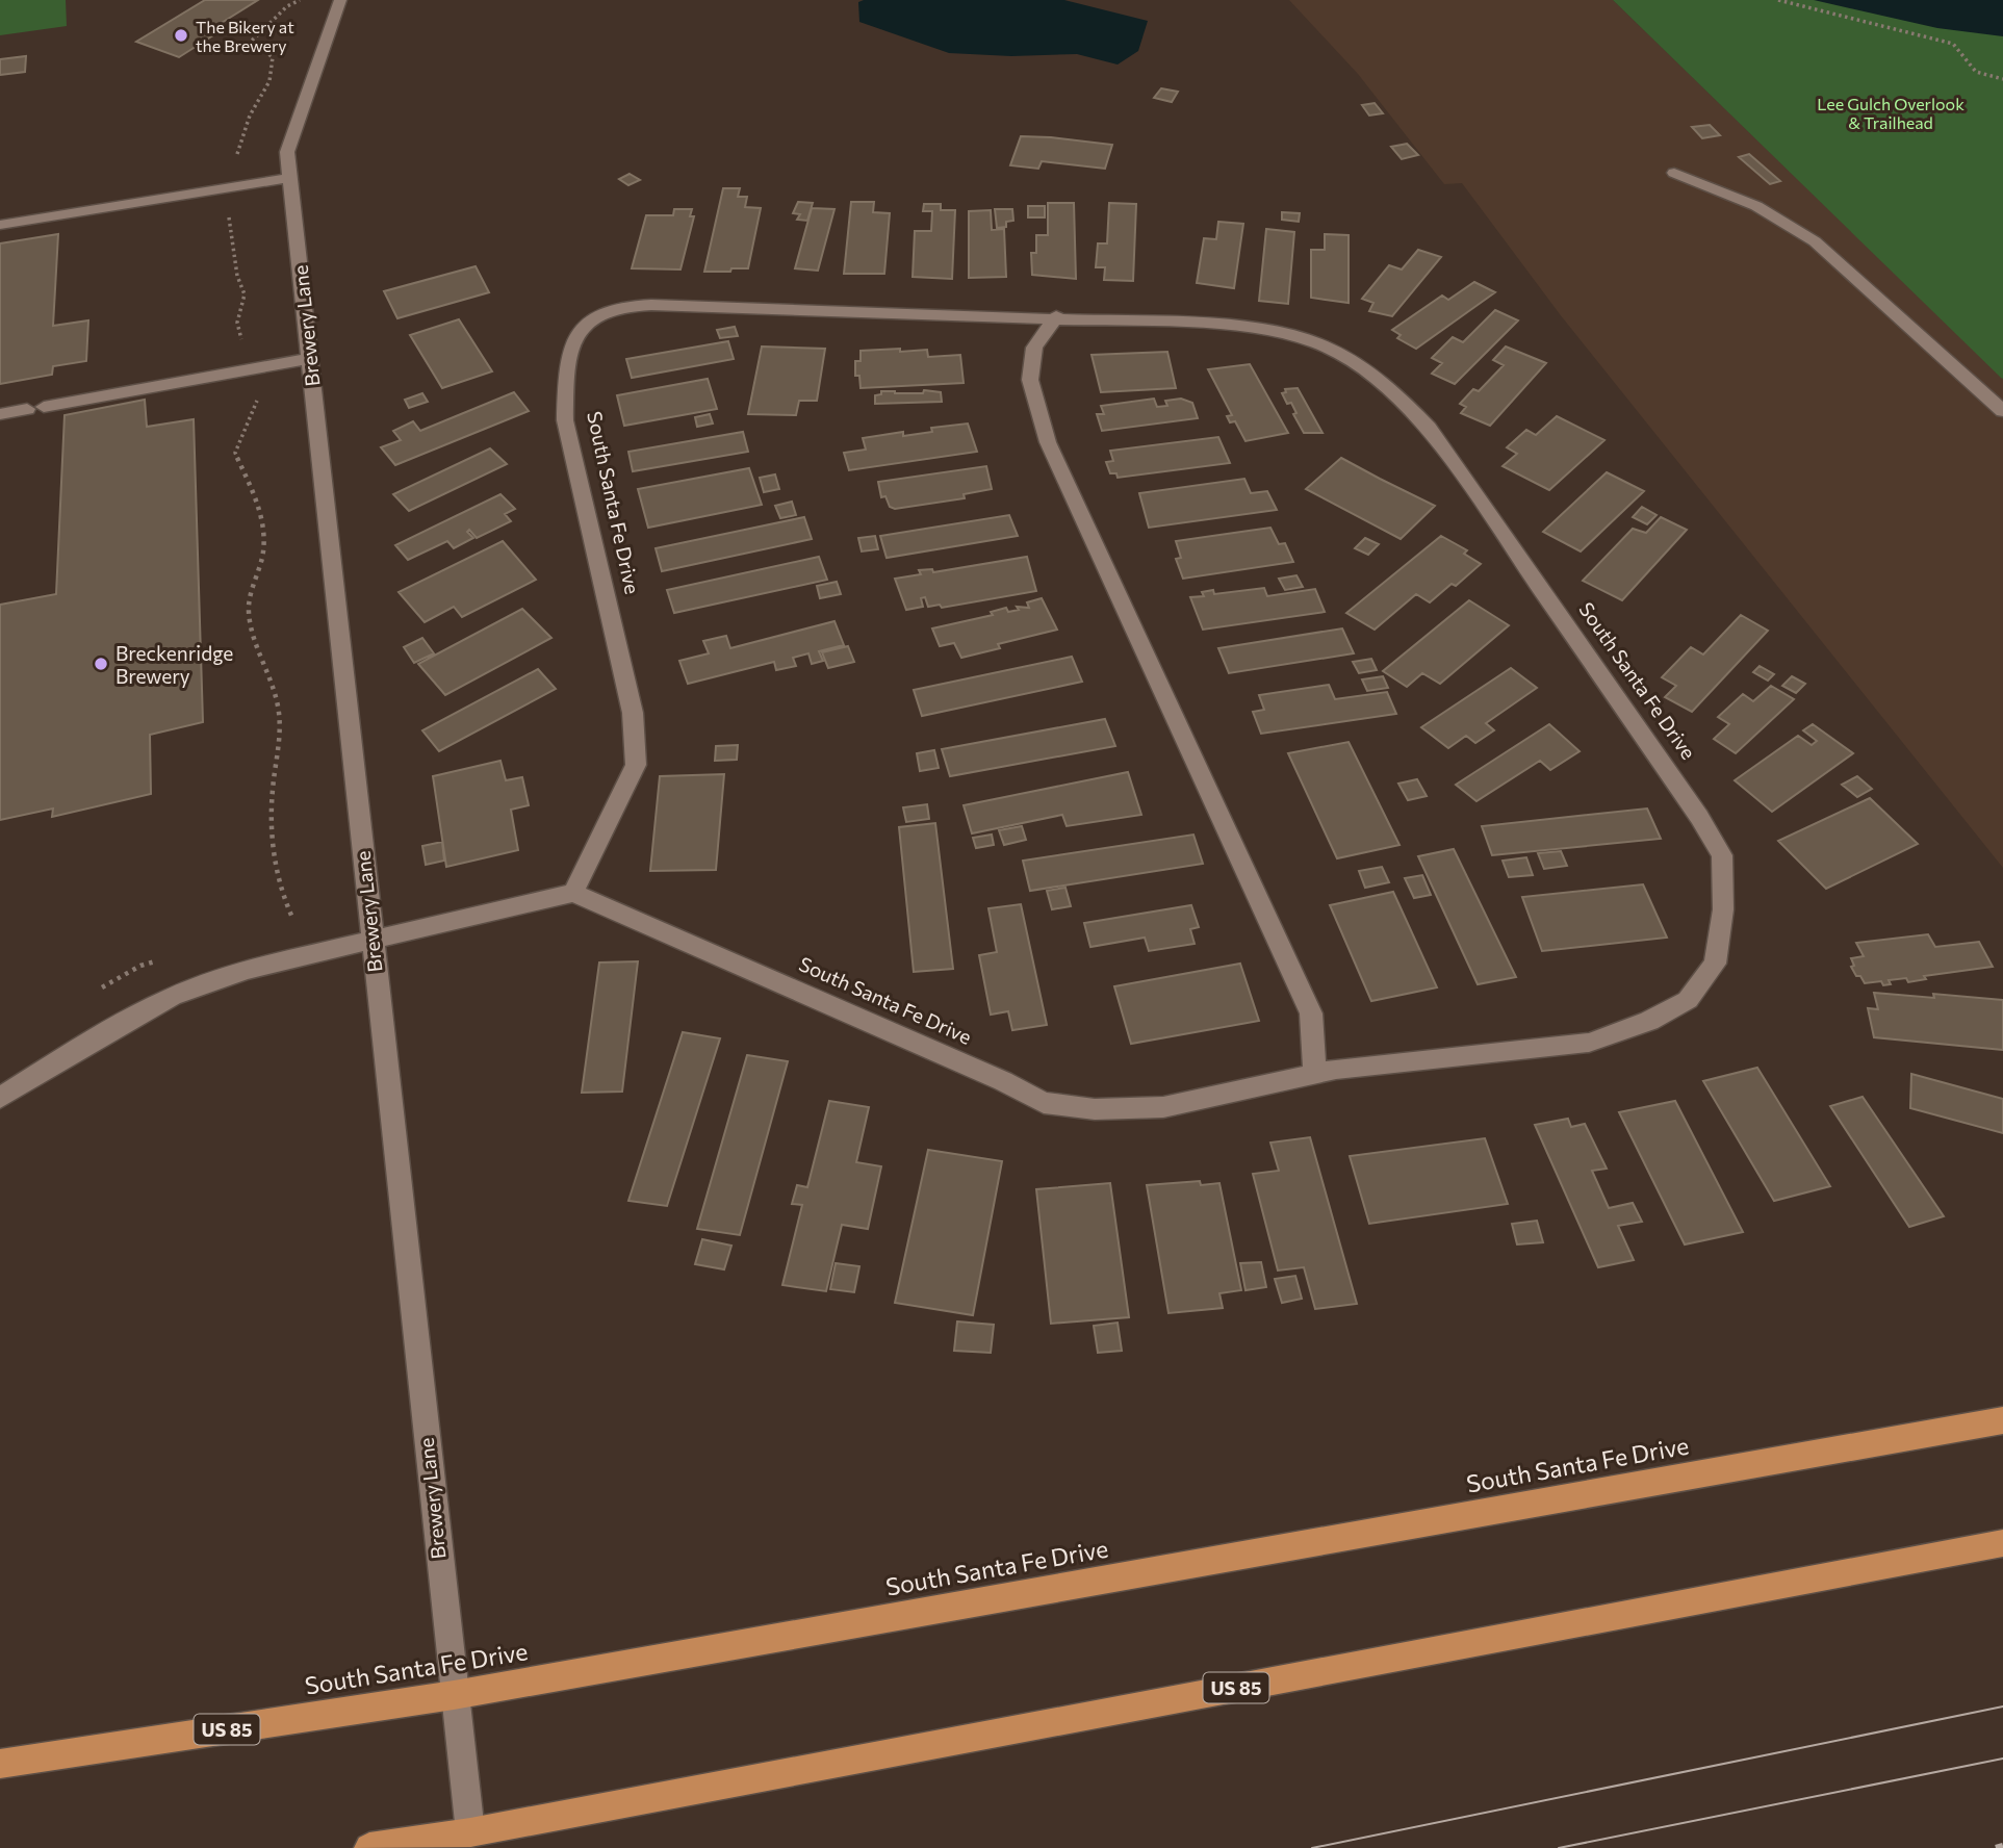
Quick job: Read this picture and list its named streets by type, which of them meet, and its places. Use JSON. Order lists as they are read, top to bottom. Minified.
{"streets":{"highway":["South Santa Fe Drive","US 85"],"street":["Brewery Lane"]},"crossings":[["Brewery Lane","South Santa Fe Drive"],["Brewery Lane","US 85"]],"parks":["Lee Gulch Overlook & Trailhead"],"places":["The Bikery at the Brewery","Breckenridge Brewery"]}
